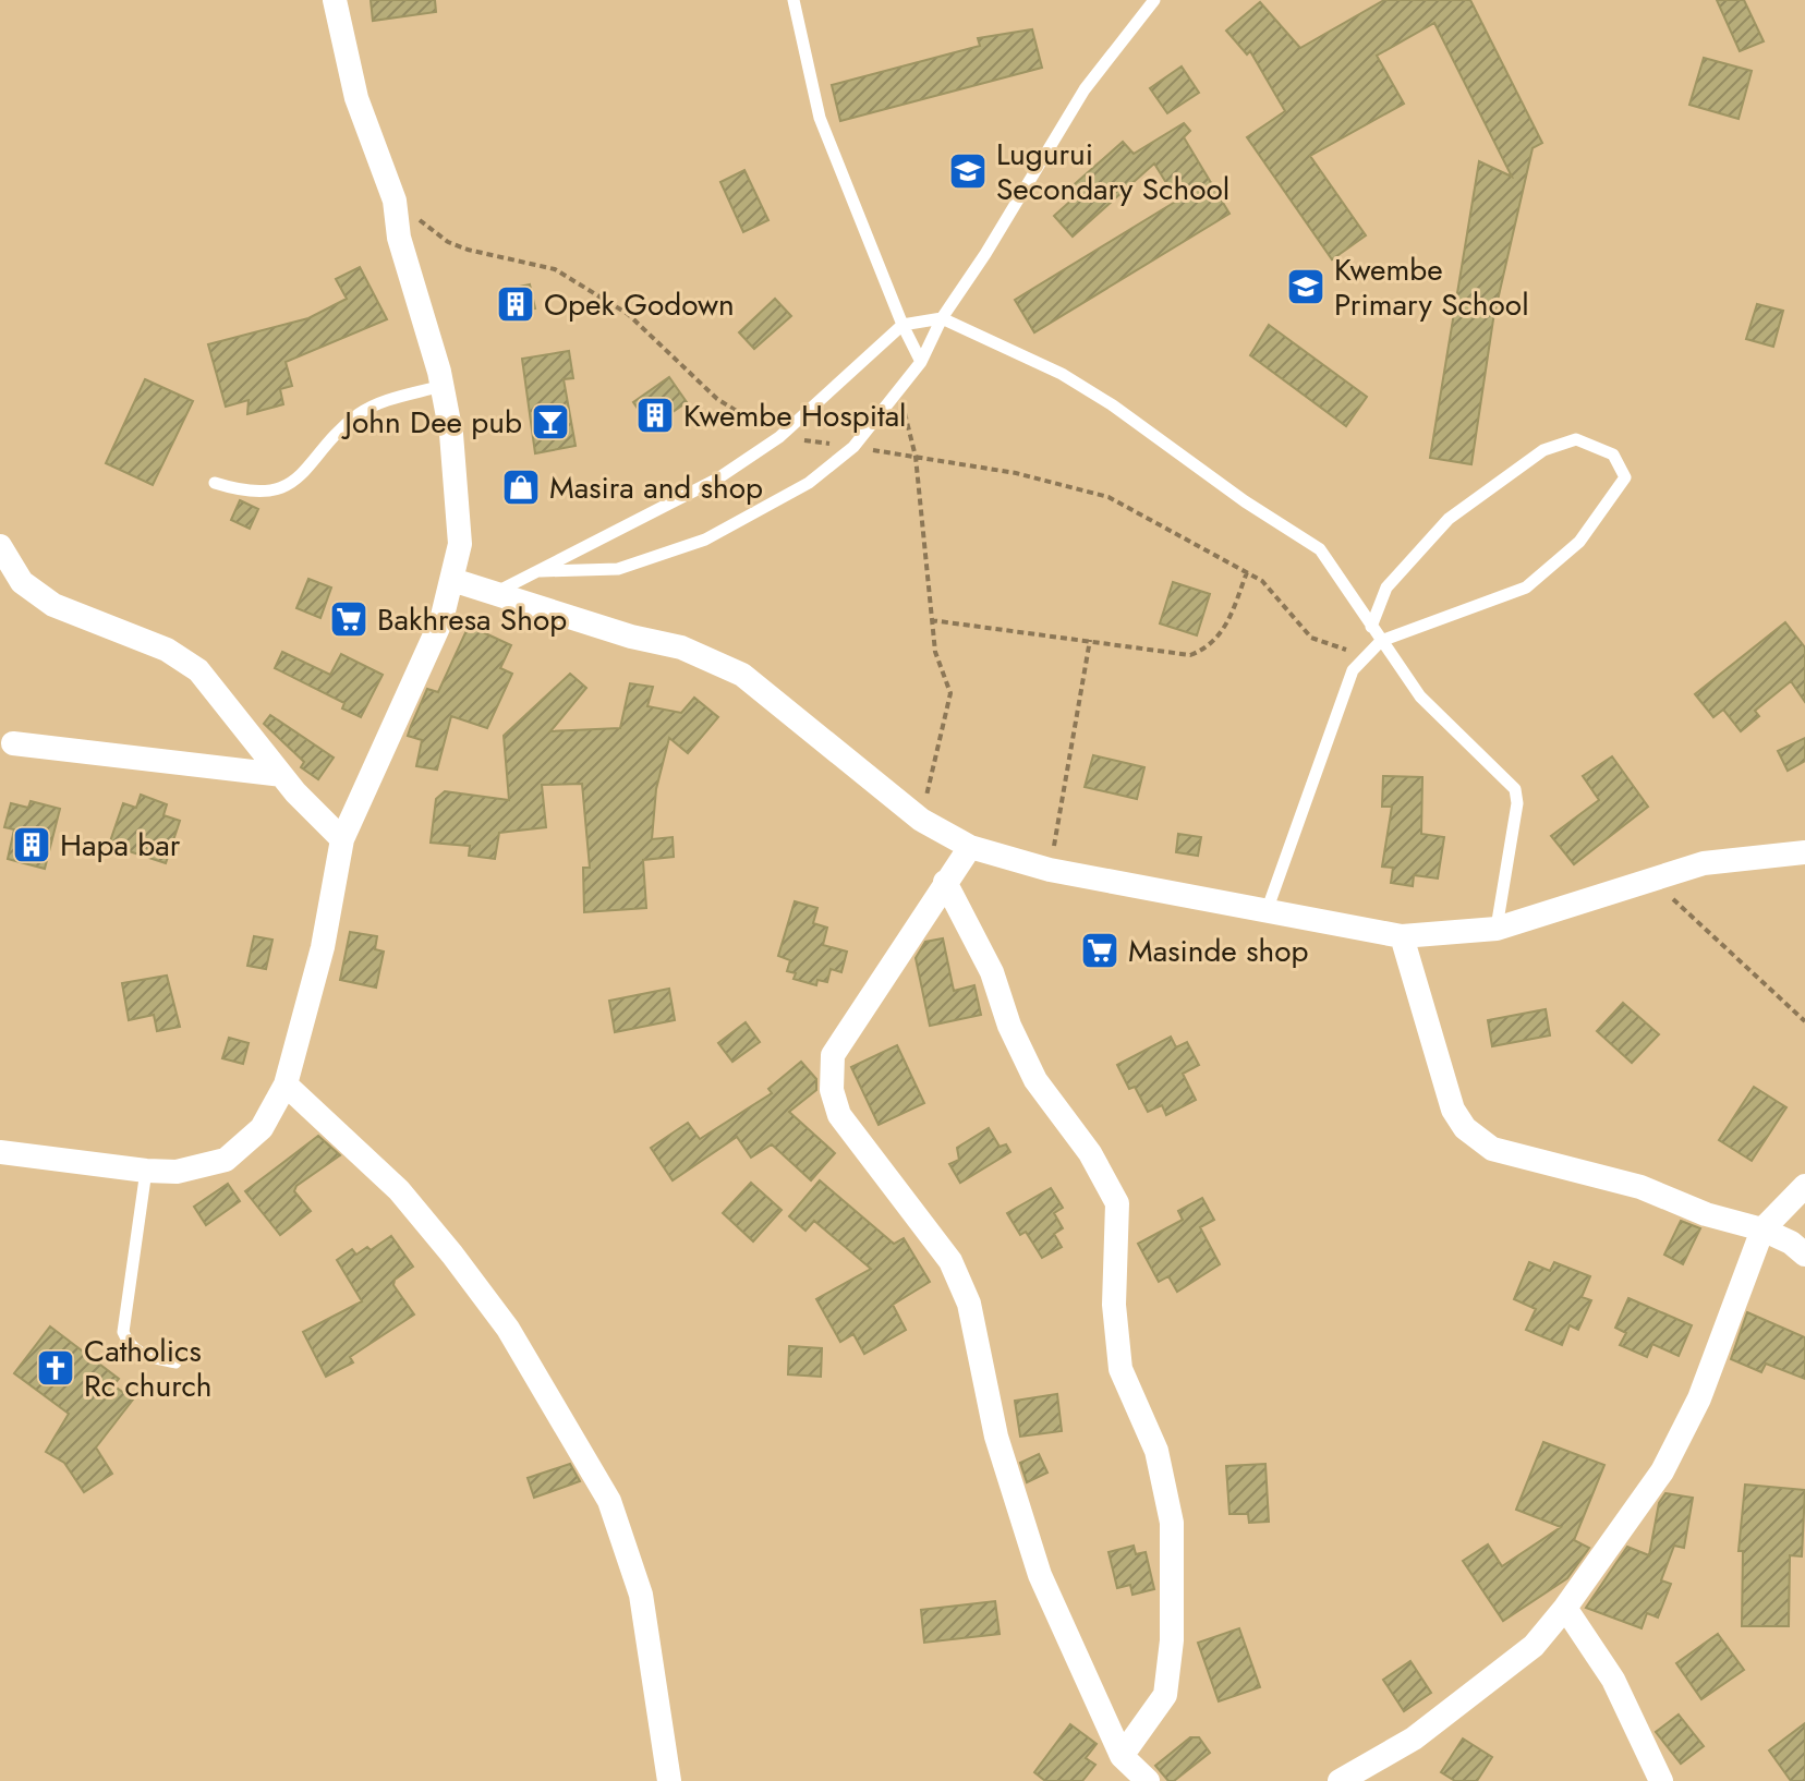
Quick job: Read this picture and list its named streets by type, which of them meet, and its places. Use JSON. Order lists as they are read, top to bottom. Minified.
{"places":{"school or university":["Lugurui Secondary School","Kwembe Primary School"],"building":["Opek Godown","Kwembe Hospital","Hapa bar"],"bar":["John Dee pub"],"shop":["Masira and shop"],"supermarket":["Bakhresa Shop","Masinde shop"],"church":["Catholics Rc church"]}}
